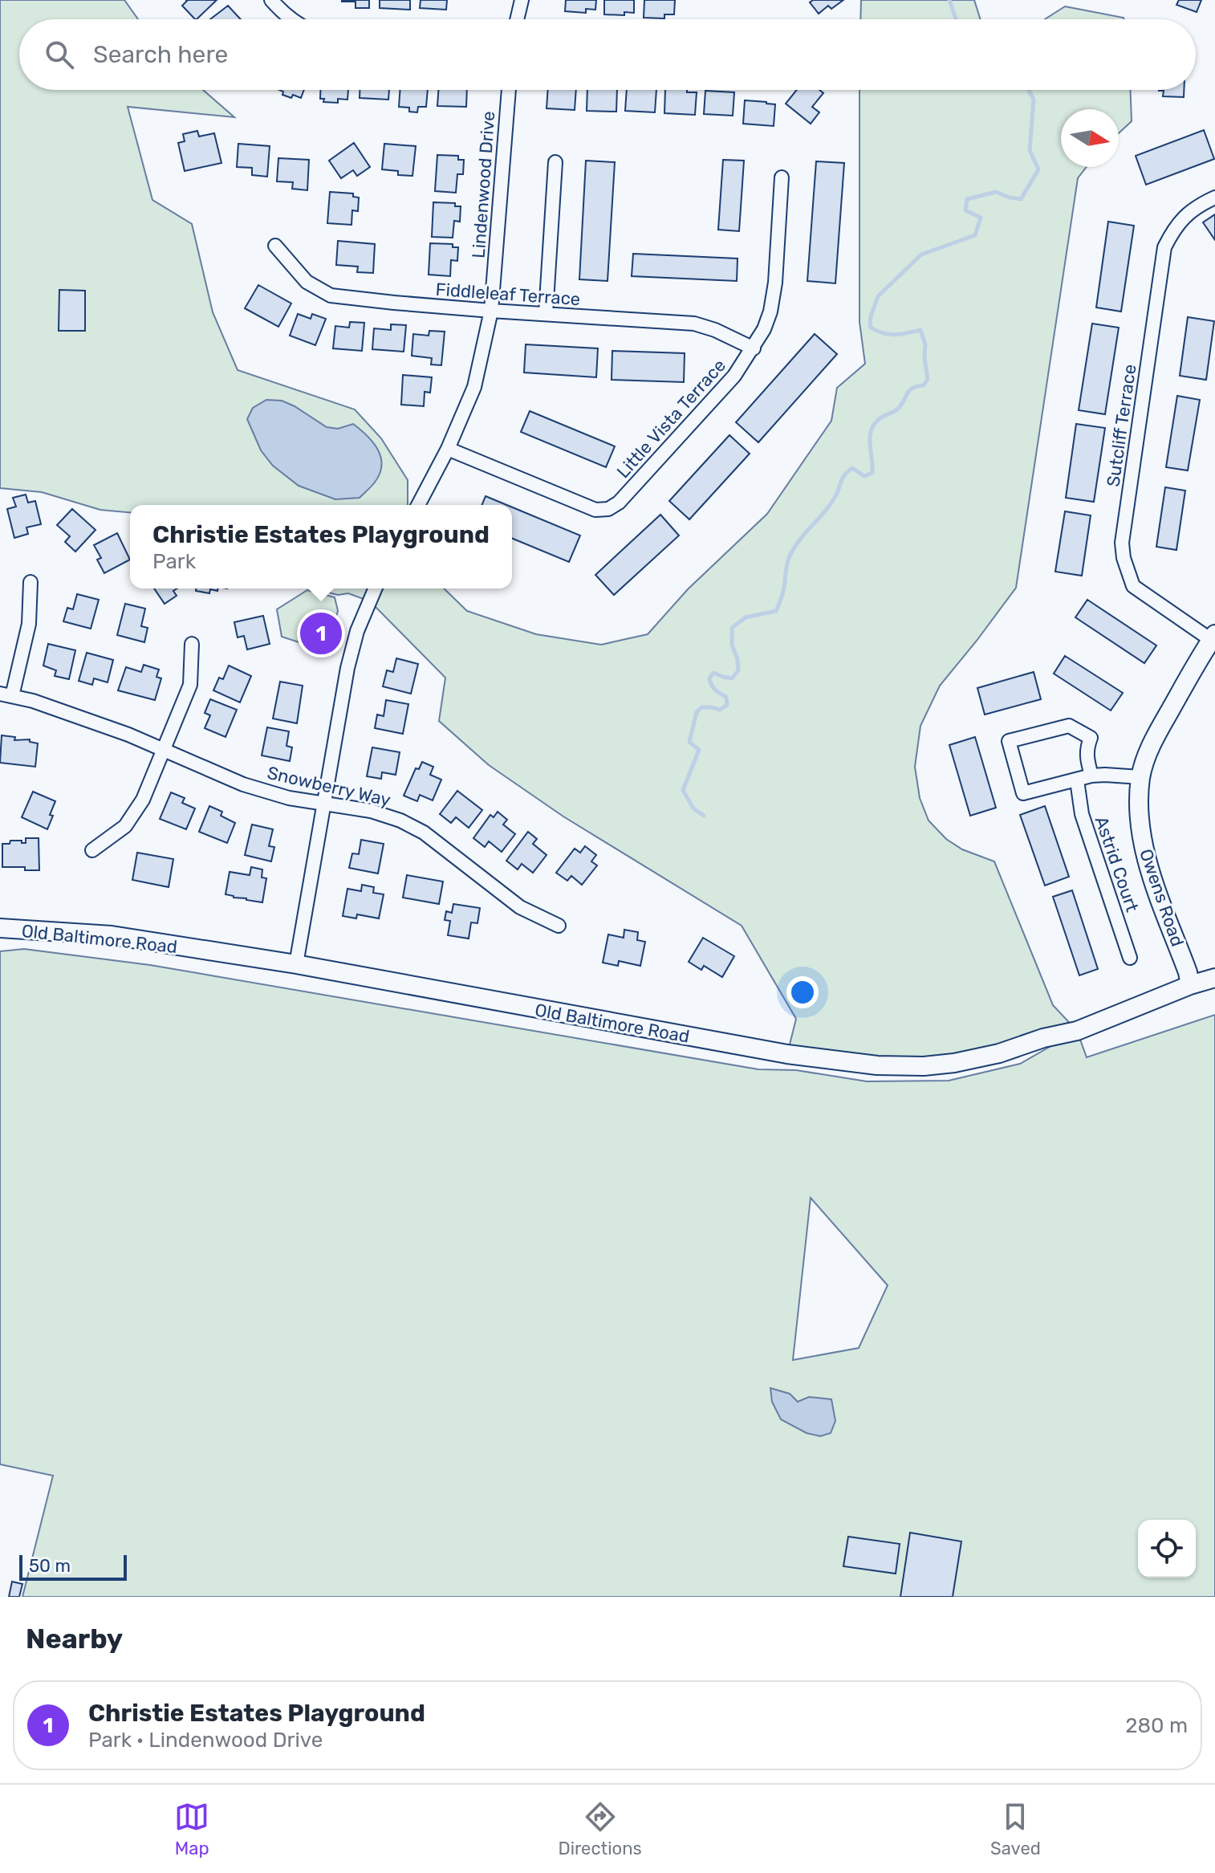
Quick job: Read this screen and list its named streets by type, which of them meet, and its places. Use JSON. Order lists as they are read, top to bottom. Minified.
{"streets":{"street":["Lindenwood Drive","Fiddleleaf Terrace","Little Vista Terrace","Sutcliff Terrace","Snowberry Way","Astrid Court","Owens Road","Old Baltimore Road"]},"crossings":[["Lindenwood Drive","Fiddleleaf Terrace"],["Lindenwood Drive","Little Vista Terrace"],["Fiddleleaf Terrace","Little Vista Terrace"],["Sutcliff Terrace","Owens Road"],["Owens Road","Old Baltimore Road"]],"scale_bar":"50 m","north":"right","page":{"search":"Search here","popup":["Christie Estates Playground","Park"],"pins":"1","scale":"50 m","heading":"Nearby","list":[{"mark":"1","name":"Christie Estates Playground","note":"Park · Lindenwood Drive","value":"280 m"}],"nav":["Map","Directions","Saved"]}}
